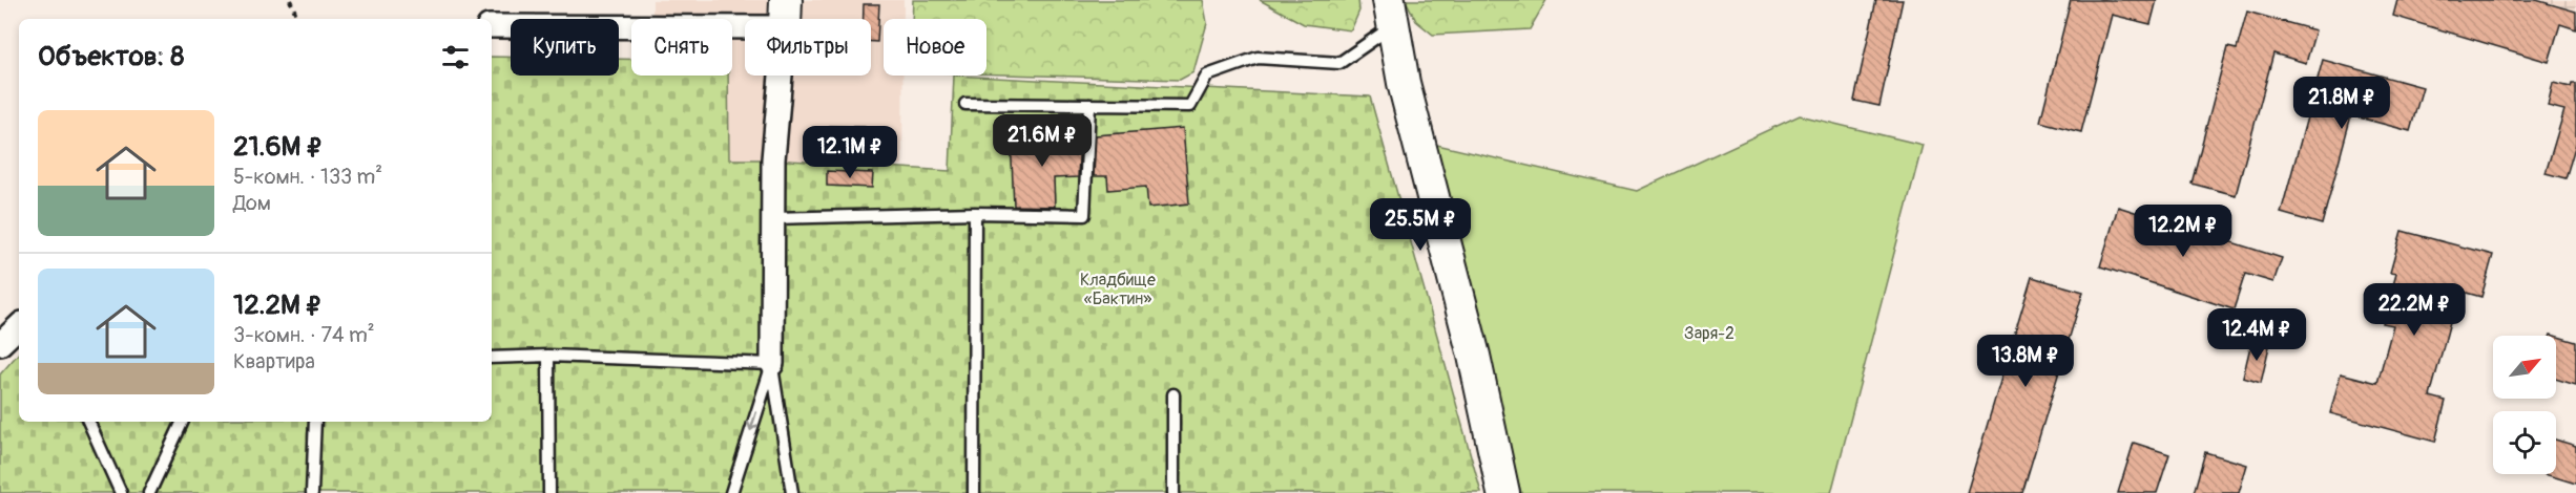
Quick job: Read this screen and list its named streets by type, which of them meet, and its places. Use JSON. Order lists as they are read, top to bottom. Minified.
{"parks":["Кладбище «Бактин»","Заря-2"],"north":"top right","page":{"chip":["Купить","Снять","Фильтры","Новое"],"heading":"Объектов: 8","price":["21.8M ₽","21.6M ₽","12.1M ₽","25.5M ₽","12.2M ₽","22.2M ₽","12.4M ₽","13.8M ₽"],"list":[{"name":"21.6M ₽","note":"5-комн. · 133 m² · Дом"},{"name":"12.2M ₽","note":"3-комн. · 74 m² · Квартира"}]}}
